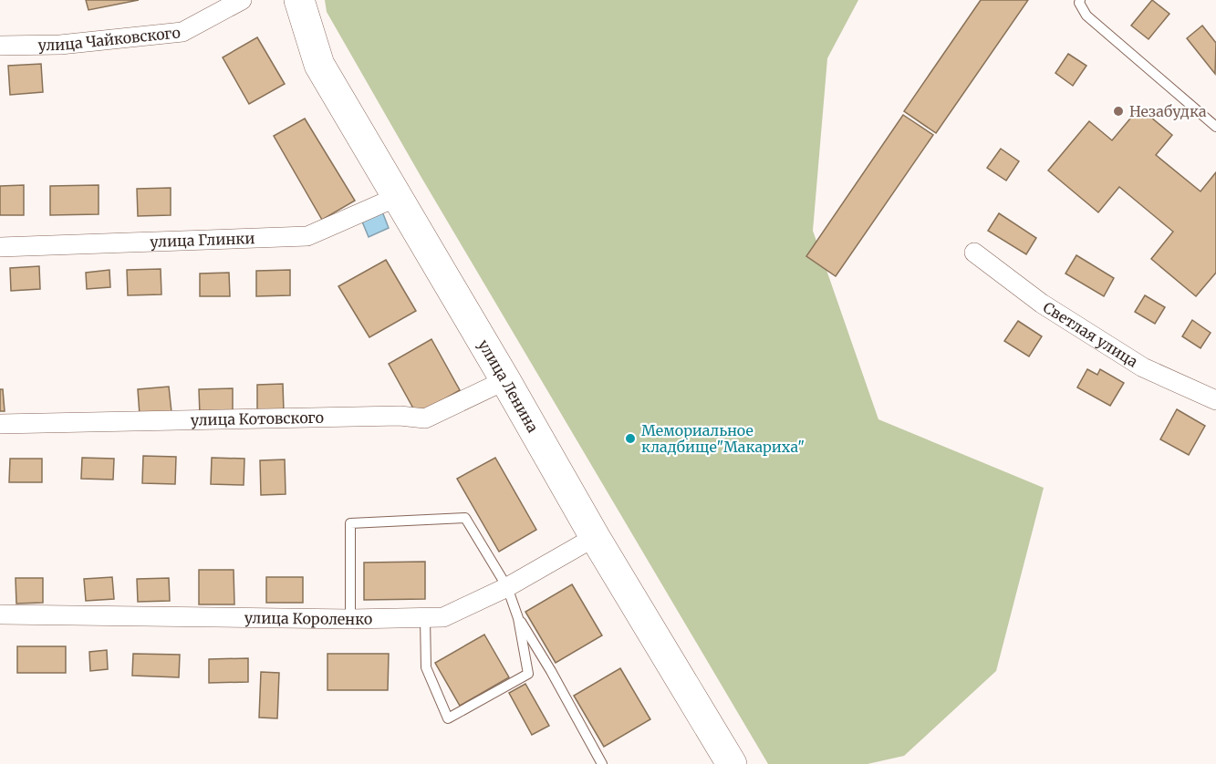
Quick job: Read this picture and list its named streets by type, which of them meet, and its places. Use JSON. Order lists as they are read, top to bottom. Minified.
{"streets":{"main road":["улица Ленина"],"street":["улица Чайковского","улица Глинки","Светлая улица","улица Котовского","улица Короленко"]},"crossings":[["улица Глинки","улица Ленина"],["улица Ленина","улица Котовского"],["улица Ленина","улица Короленко"]],"places":["Незабудка","Мемориальное кладбище\"Макариха\""]}
